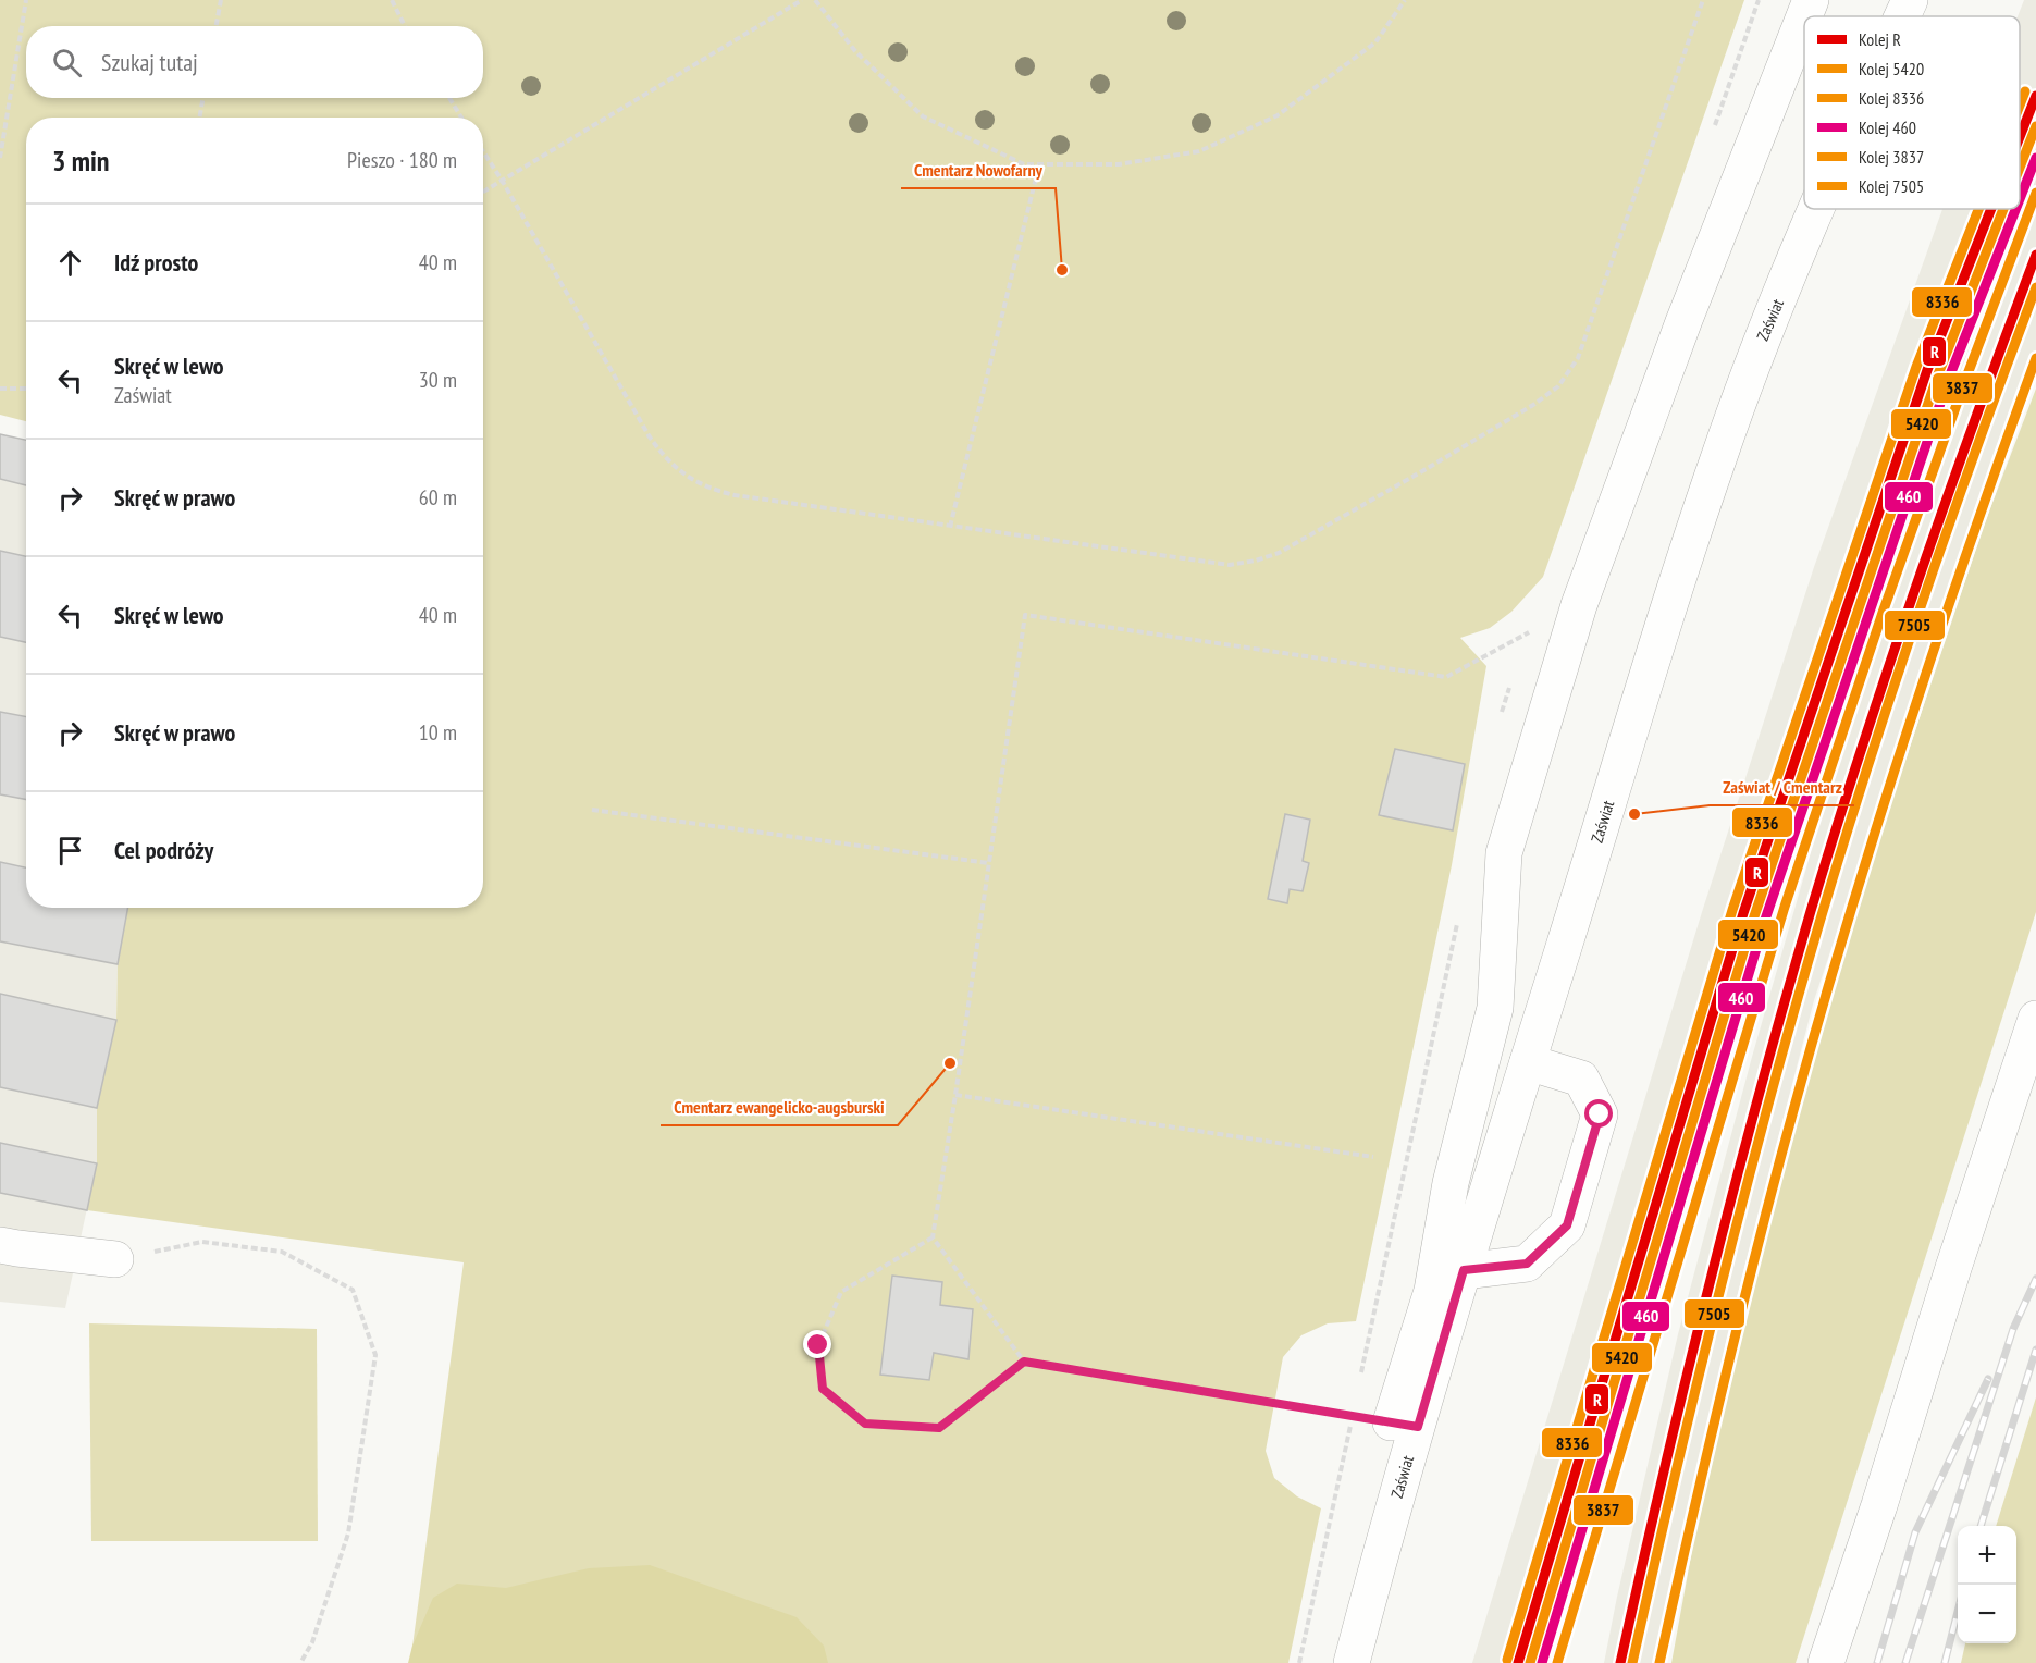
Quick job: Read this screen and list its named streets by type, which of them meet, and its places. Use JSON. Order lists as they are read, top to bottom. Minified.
{"streets":{"street":["Zaświat"]},"places":["Cmentarz Nowofarny","Zaświat / Cmentarz","Cmentarz ewangelicko-augsburski"],"lines":["rail line 8336","rail line R","rail line 5420","rail line 460","rail line 3837","rail line 7505"],"legend":["Kolej R","Kolej 5420","Kolej 8336","Kolej 460","Kolej 3837","Kolej 7505"],"page":{"search":"Szukaj tutaj","heading":["3 min","Pieszo · 180 m"],"list":[["Idź prosto","40 m"],["Skręć w lewo","Zaświat","30 m"],["Skręć w prawo","60 m"],["Skręć w lewo","40 m"],["Skręć w prawo","10 m"],"Cel podróży"],"map_buttons":["+","−"]}}
